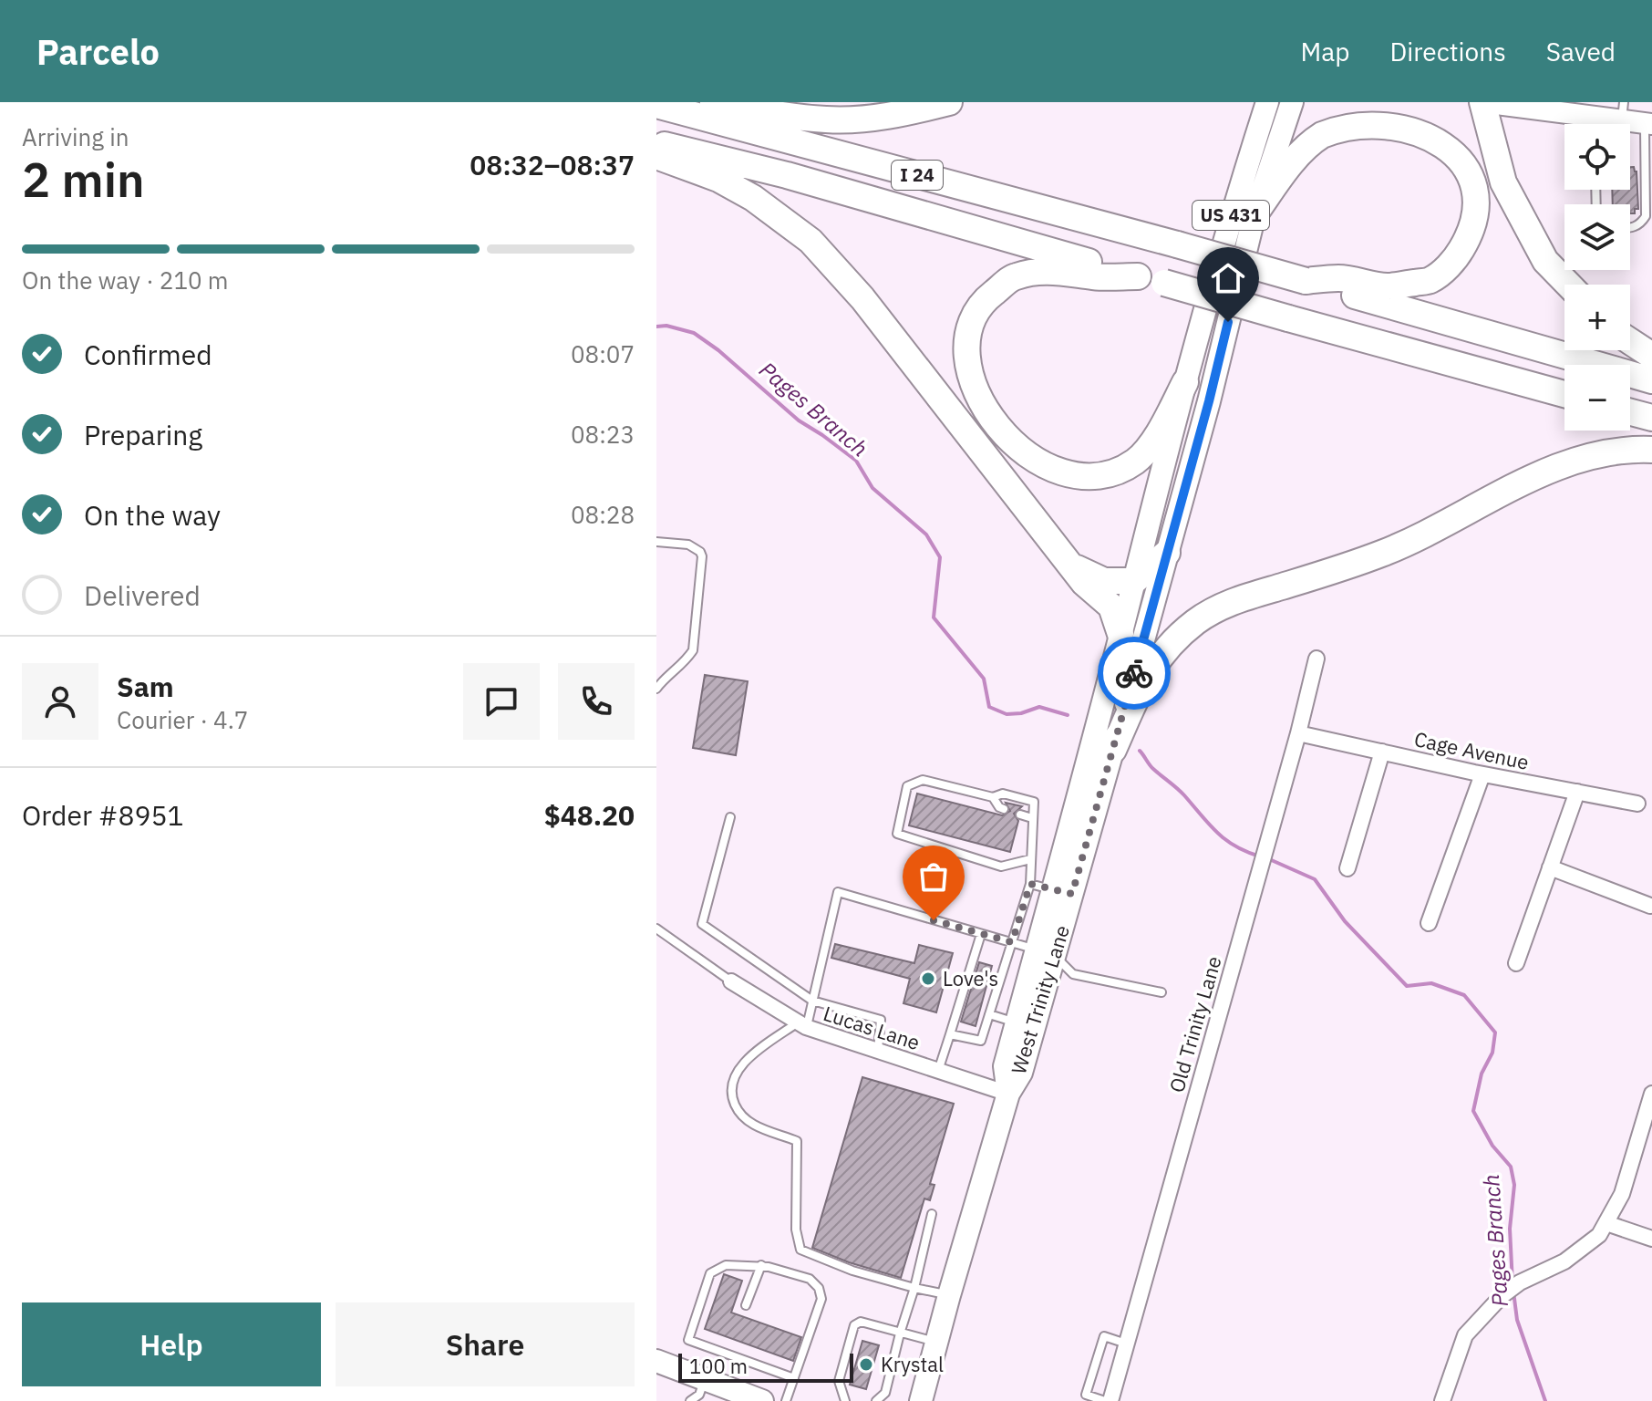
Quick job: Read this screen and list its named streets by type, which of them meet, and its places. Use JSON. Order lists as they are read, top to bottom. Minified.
{"streets":{"highway":["I 24"],"main road":["US 431","West Trinity Lane"],"street":["Cage Avenue","Old Trinity Lane","Lucas Lane"]},"crossings":[["Cage Avenue","Old Trinity Lane"],["West Trinity Lane","Lucas Lane"]],"water":["Pages Branch"],"places":["Love's","Krystal"],"scale_bar":"100 m","page":{"header":"Parcelo","nav":["Map","Directions","Saved"],"heading":["2 min","Arriving in","08:32–08:37"],"panel":["Sam","Courier · 4.7","Order #8951","$48.20"],"map_buttons":["+","−"],"bar":"On the way · 210 m","list":[["Confirmed","08:07"],["Preparing","08:23"],["On the way","08:28"],"Delivered"],"buttons":["Help","Share"],"scale":"100 m"}}
